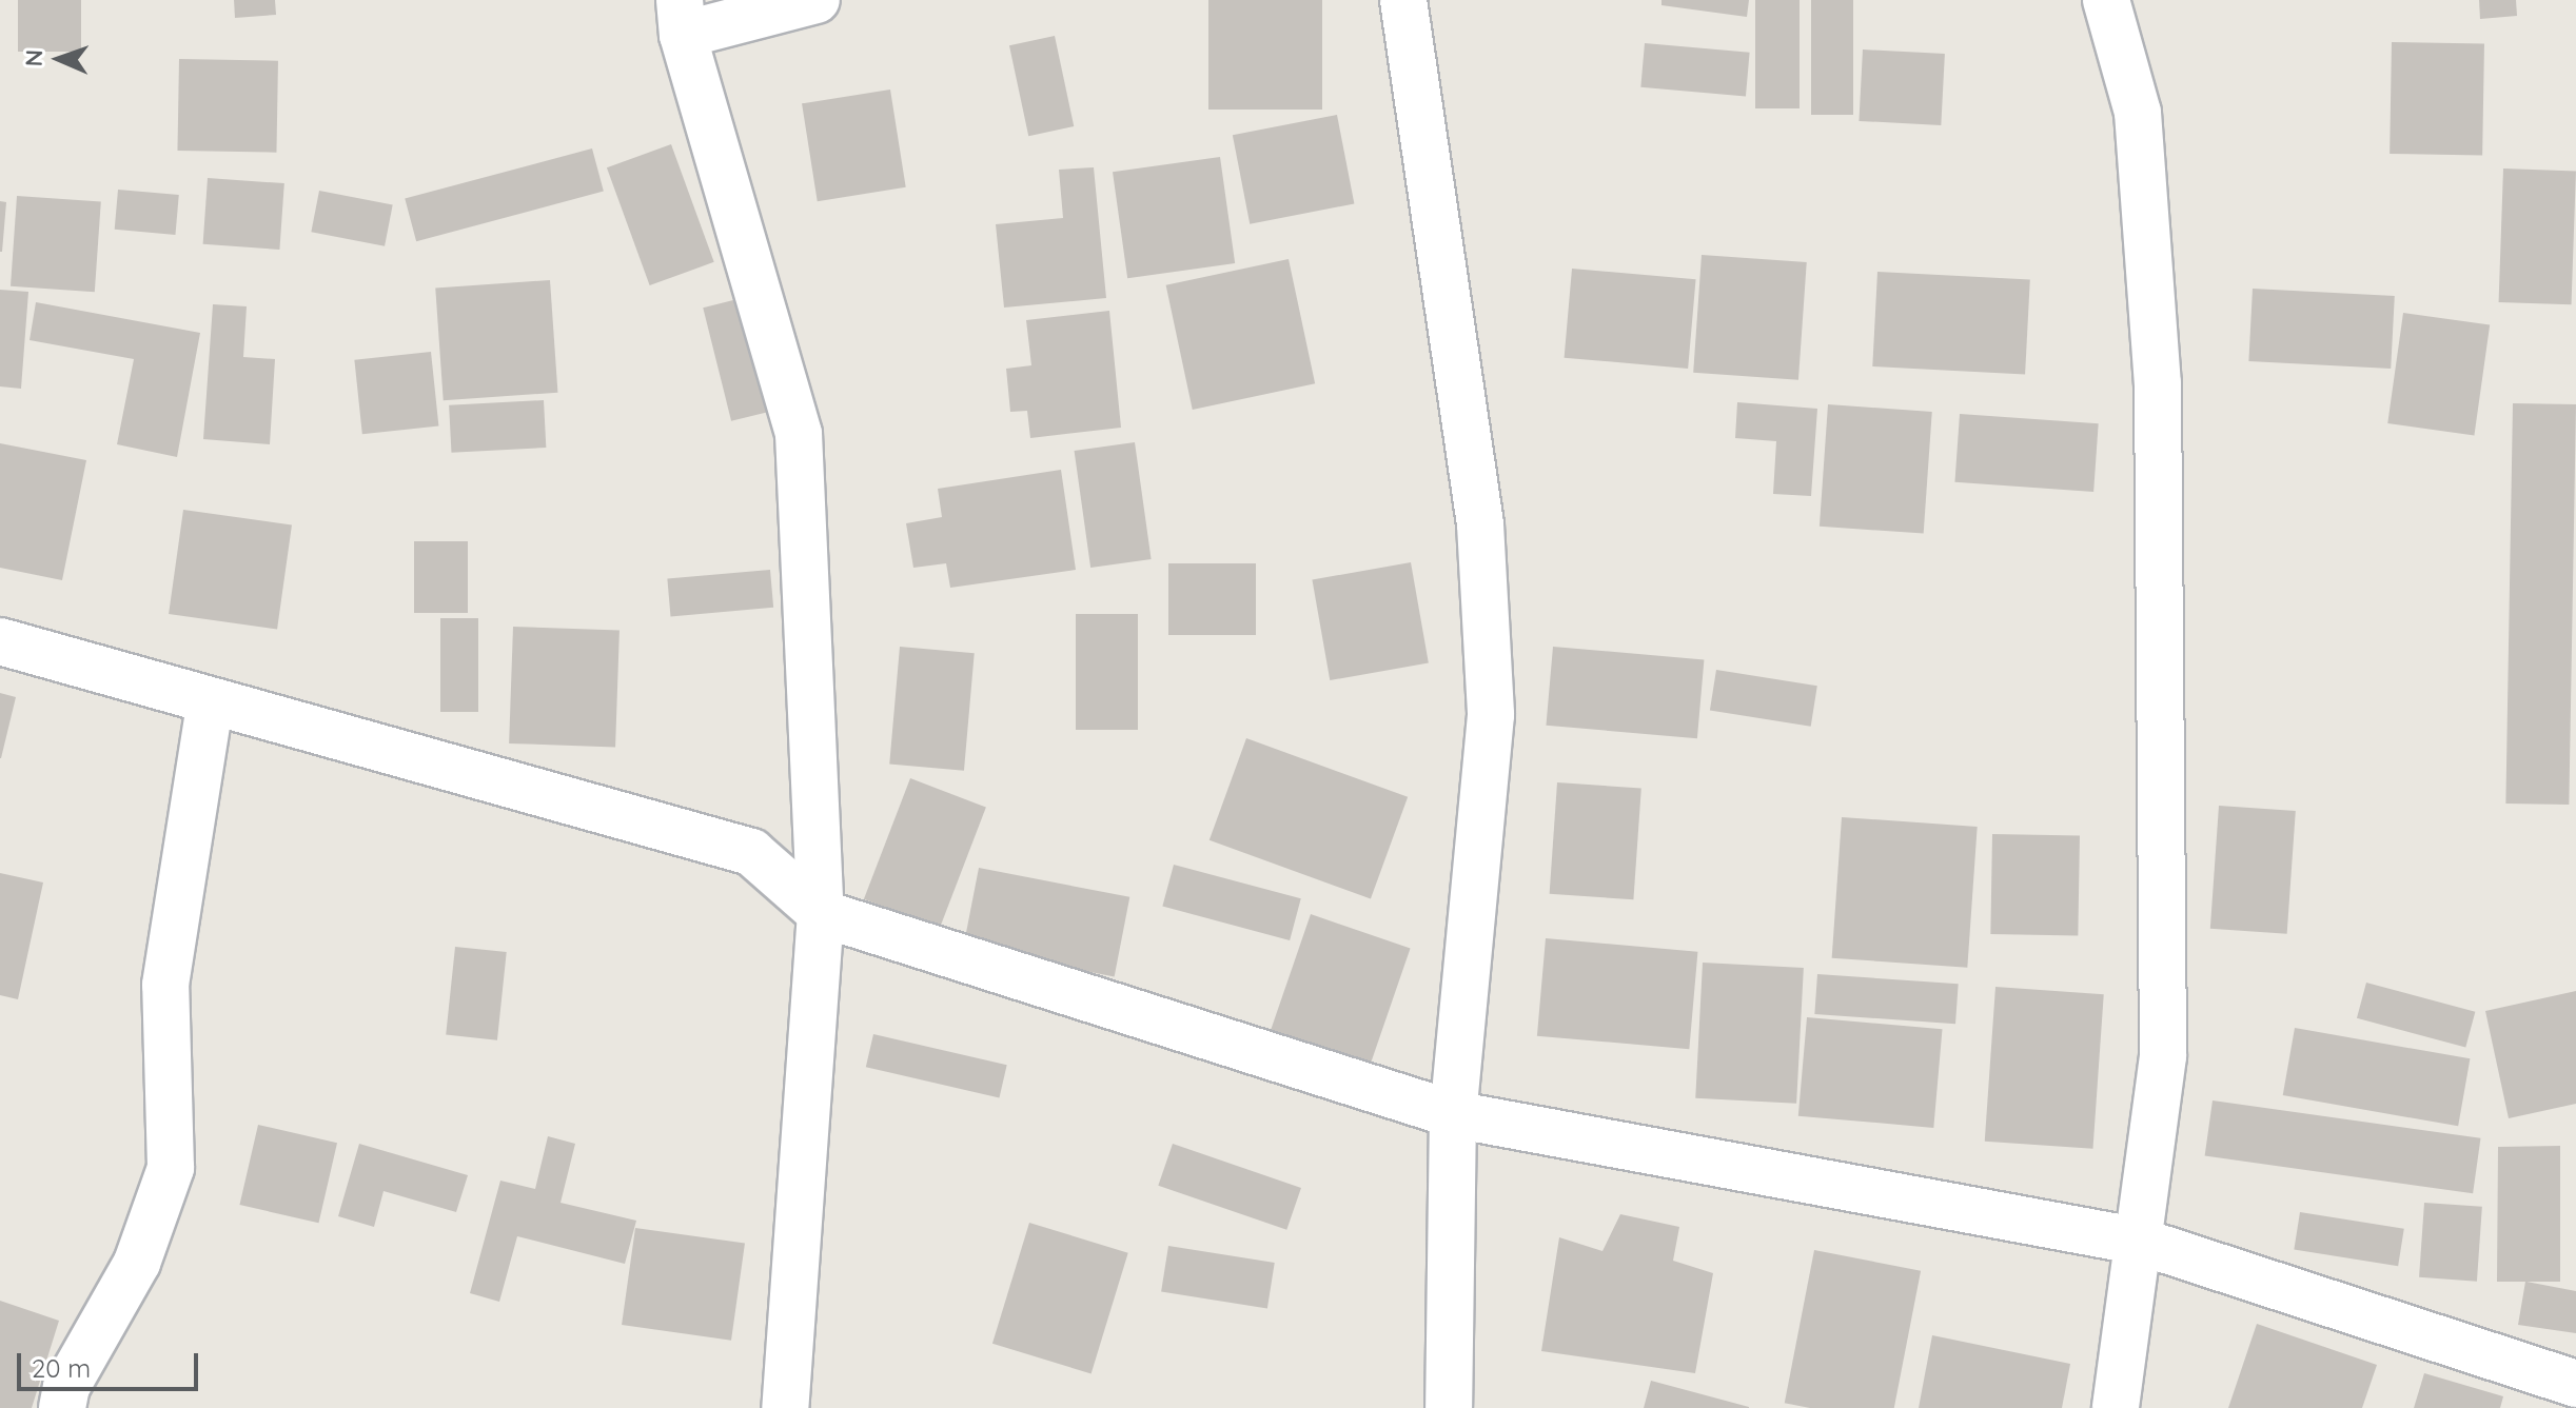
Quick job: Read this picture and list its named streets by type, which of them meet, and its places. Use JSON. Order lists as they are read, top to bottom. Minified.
{"scale_bar":"20 m","north":"left"}
